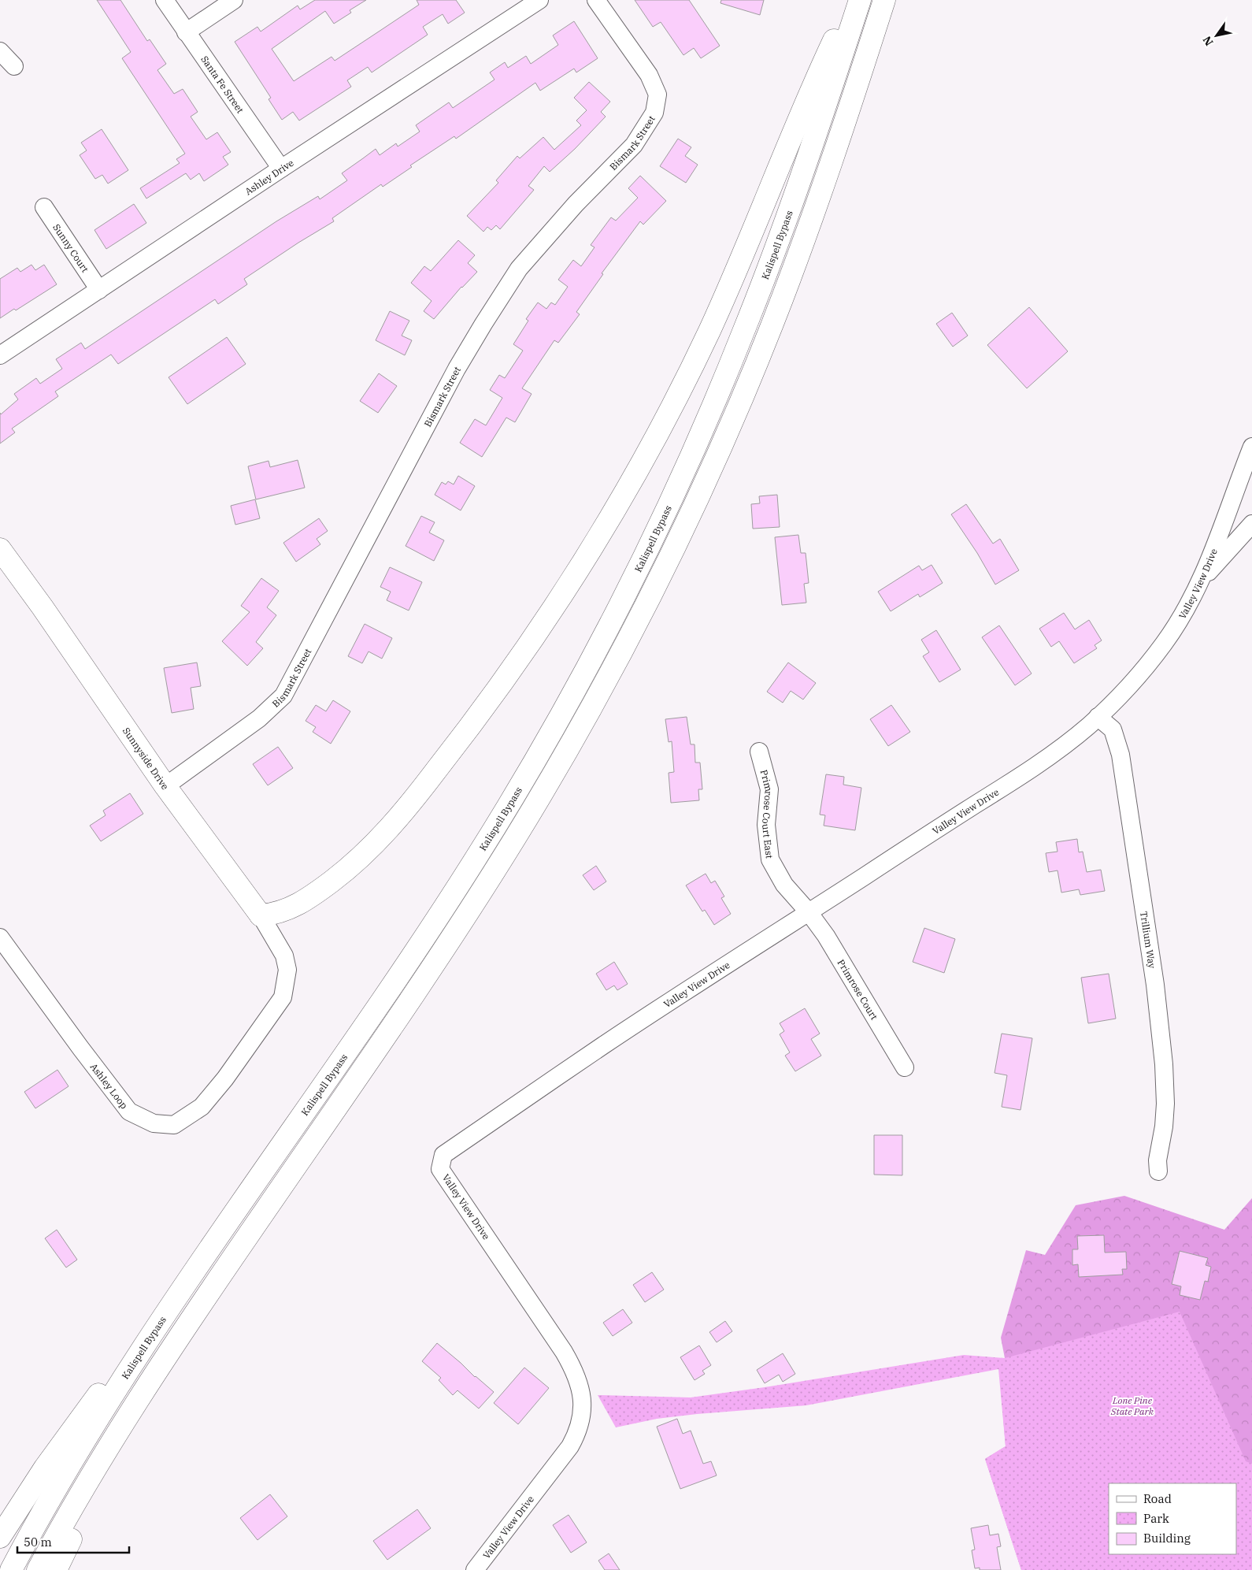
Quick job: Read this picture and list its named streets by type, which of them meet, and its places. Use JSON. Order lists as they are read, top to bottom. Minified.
{"streets":{"main road":["Kalispell Bypass","Sunnyside Drive"],"street":["Santa Fe Street","Bismark Street","Ashley Drive","Sunny Court","Valley View Drive","Primrose Court East","Trillium Way","Primrose Court","Ashley Loop"]},"crossings":[["Santa Fe Street","Ashley Drive"],["Bismark Street","Sunnyside Drive"],["Ashley Drive","Sunny Court"],["Valley View Drive","Primrose Court East"],["Valley View Drive","Trillium Way"],["Valley View Drive","Primrose Court"],["Sunnyside Drive","Ashley Loop"],["Primrose Court East","Primrose Court"]],"parks":["Lone Pine State Park"],"legend":["Road","Park","Building"],"scale_bar":"50 m","north":"bottom left"}
